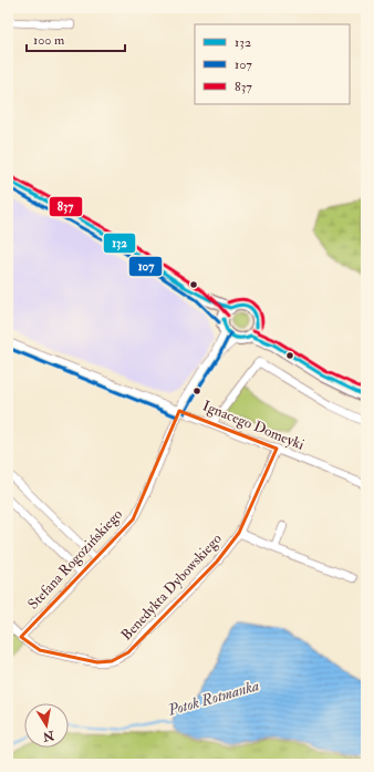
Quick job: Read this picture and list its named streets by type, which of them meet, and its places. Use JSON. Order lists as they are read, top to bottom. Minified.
{"streets":{"street":["Ignacego Domeyki","Stefana Rogozińskiego","Benedykta Dybowskiego"]},"crossings":[["Ignacego Domeyki","Stefana Rogozińskiego"],["Ignacego Domeyki","Benedykta Dybowskiego"],["Stefana Rogozińskiego","Benedykta Dybowskiego"]],"water":["Potok Rotmanka"],"lines":["transit line 837","transit line 132","transit line 107"],"legend":["132","107","837"],"scale_bar":"100 m","north":"bottom"}
